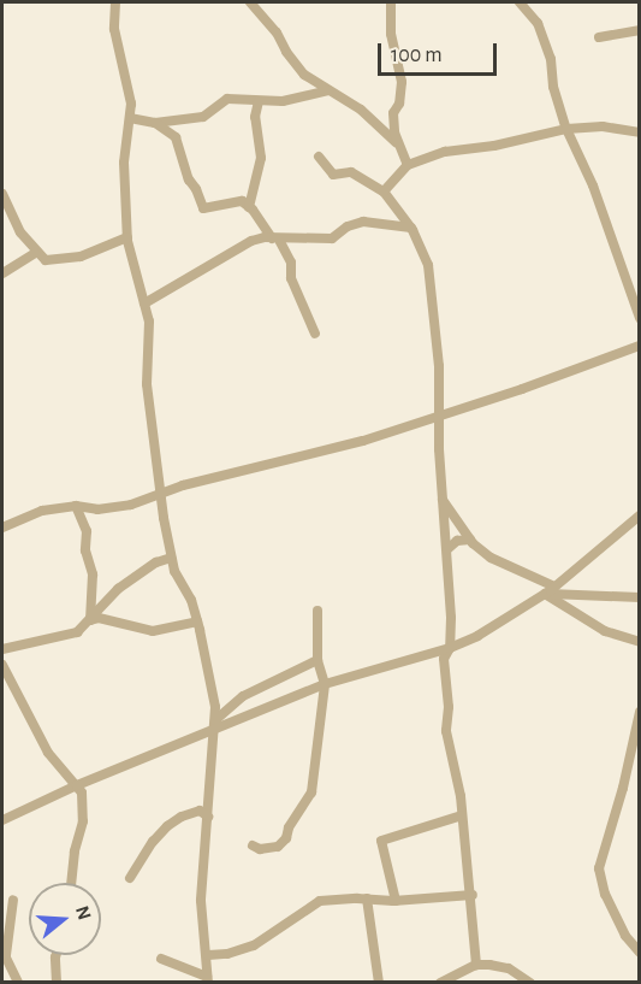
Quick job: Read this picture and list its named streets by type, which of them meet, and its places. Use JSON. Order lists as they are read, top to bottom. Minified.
{"scale_bar":"100 m","north":"right"}
